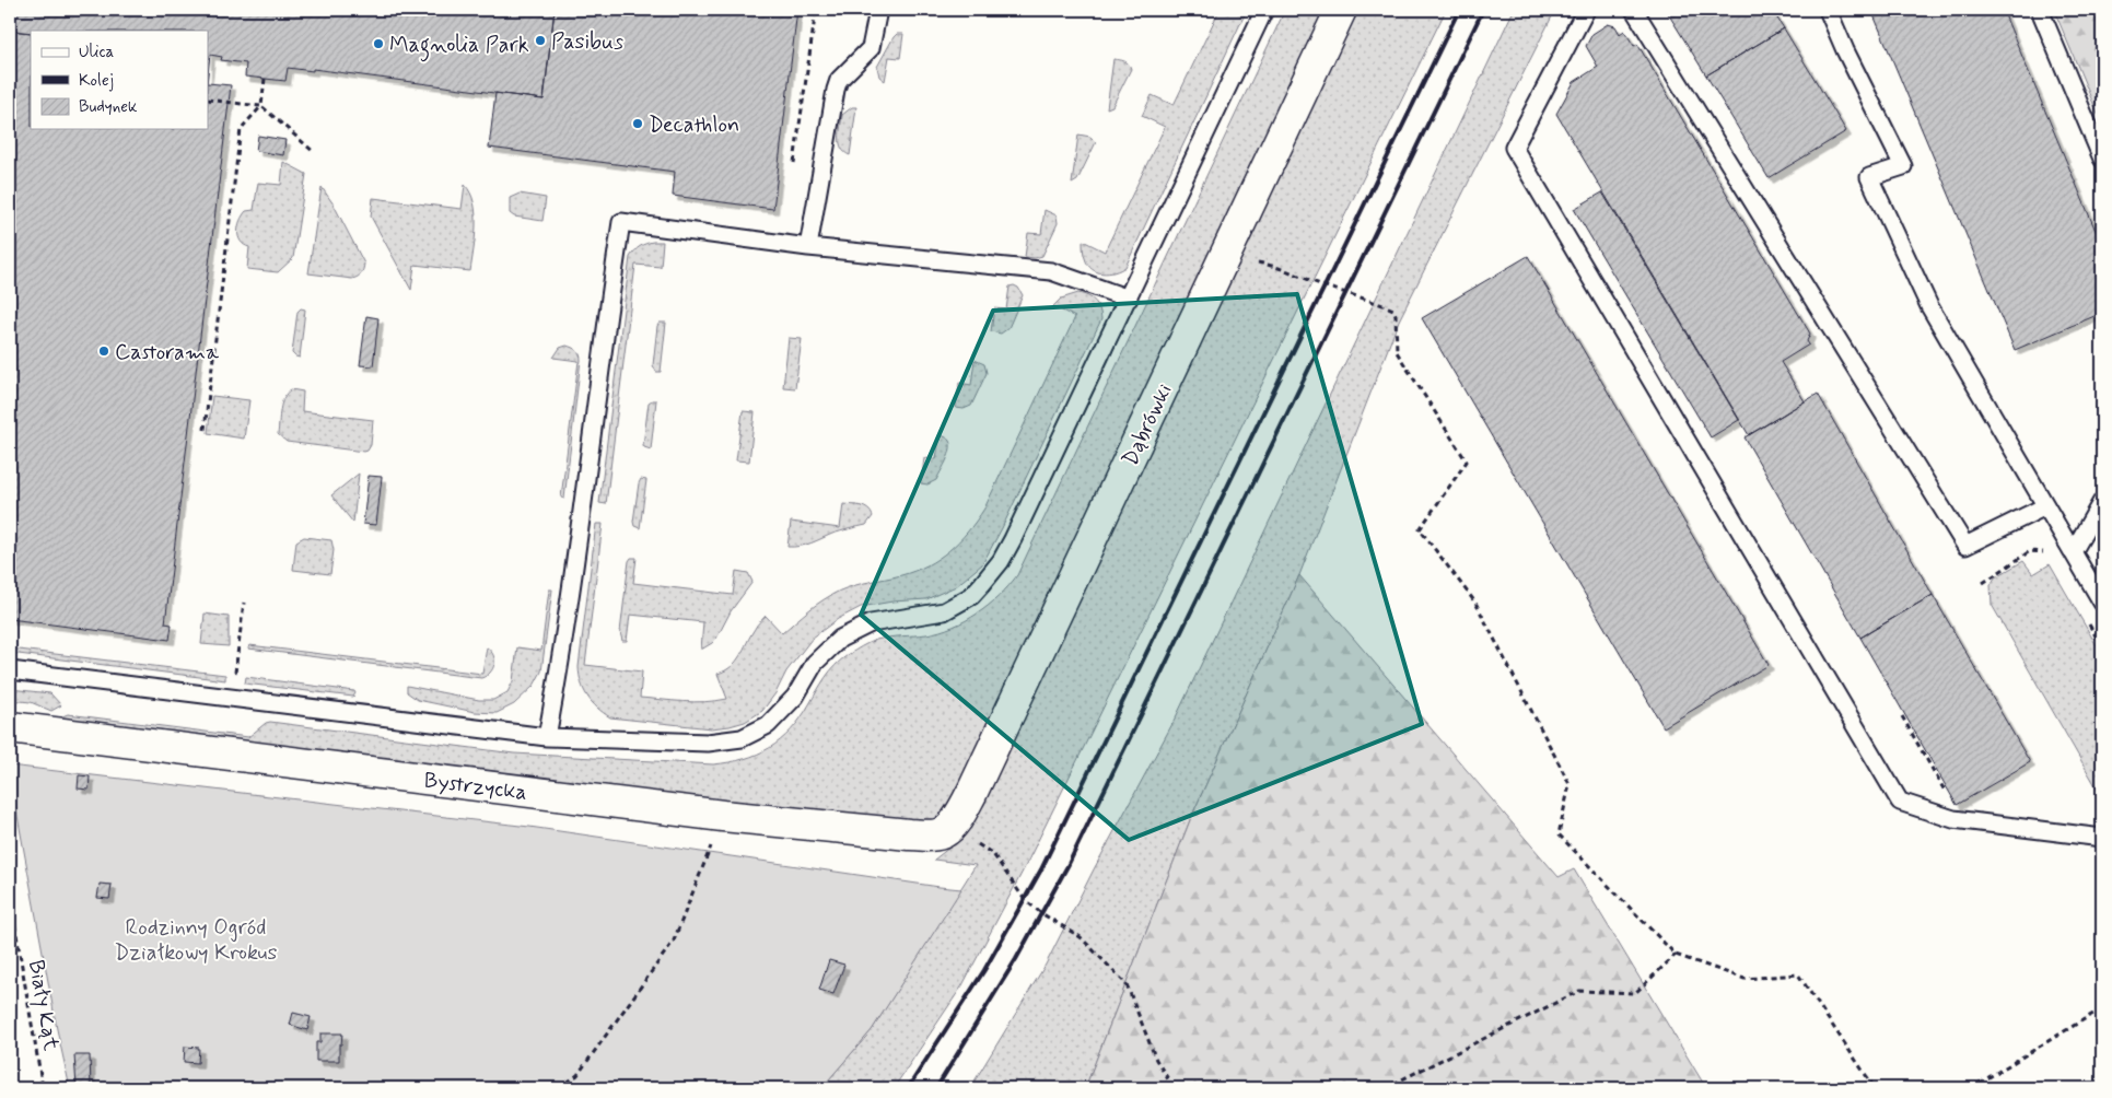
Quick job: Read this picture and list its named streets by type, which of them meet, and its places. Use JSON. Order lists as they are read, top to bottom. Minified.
{"streets":{"street":["Dąbrówki","Bystrzycka"],"path":["Biały Kąt"]},"crossings":[["Dąbrówki","Bystrzycka"]],"parks":["Rodzinny Ogród Działkowy Krokus"],"places":["Pasibus","Magnolia Park","Decathlon","Castorama"],"legend":["Ulica","Kolej","Budynek"]}
